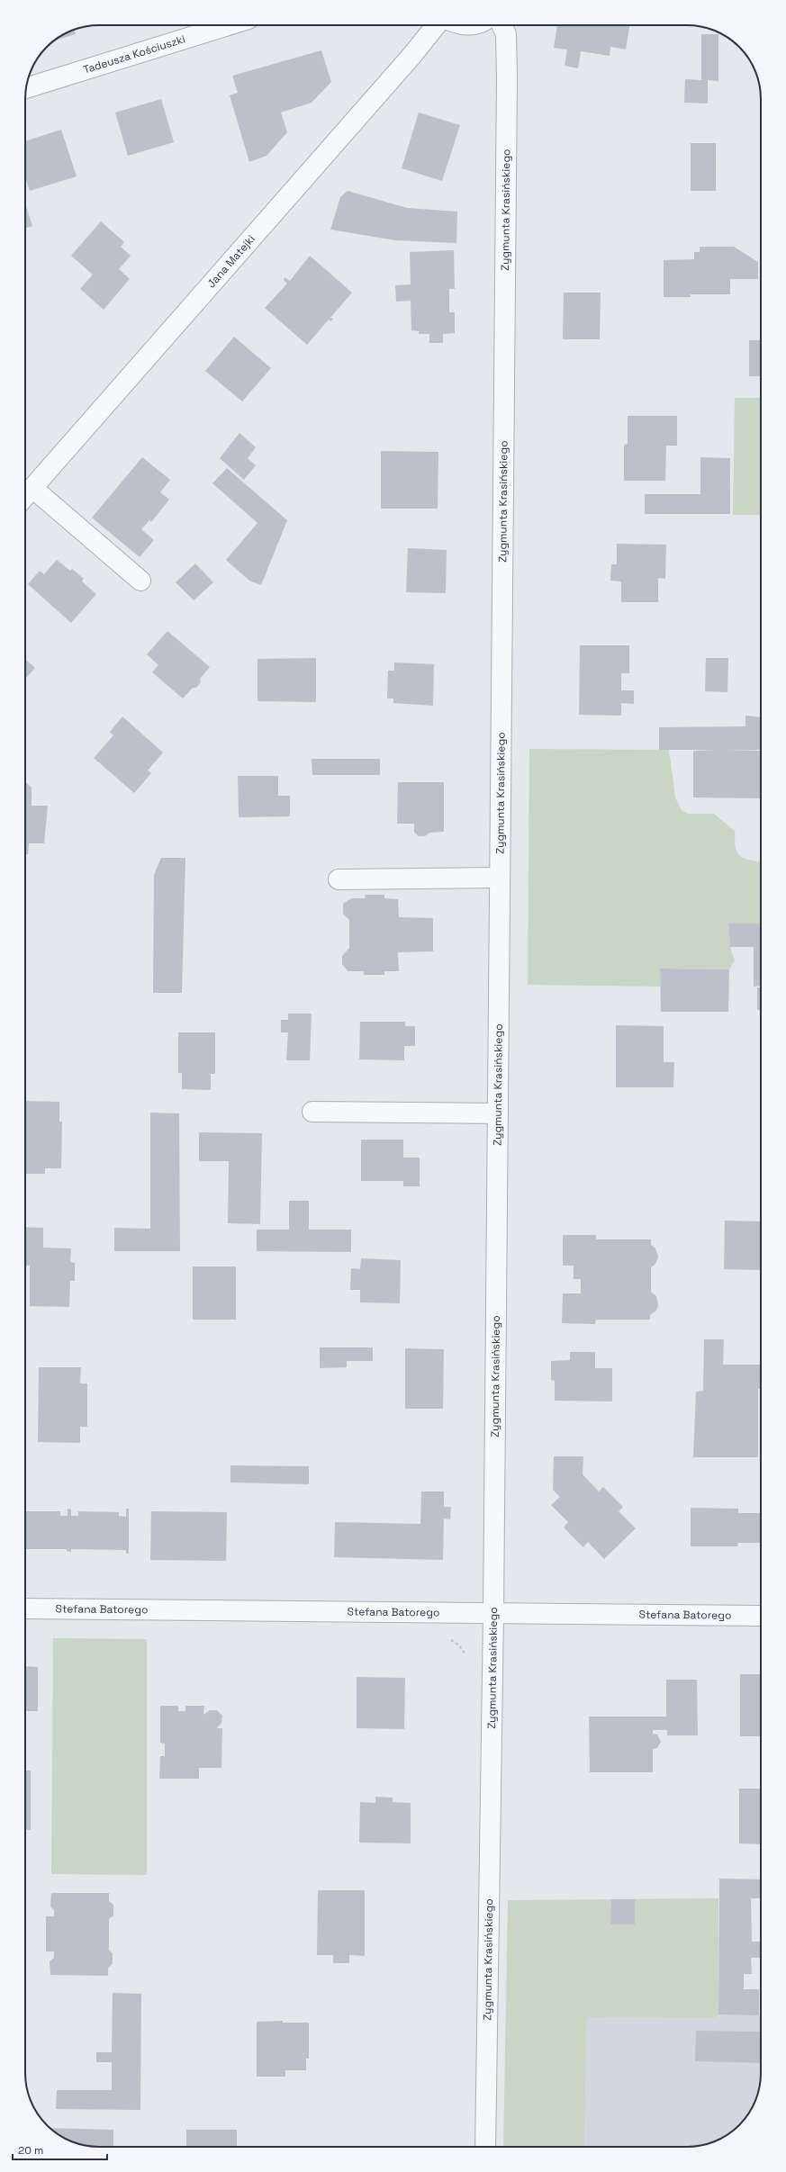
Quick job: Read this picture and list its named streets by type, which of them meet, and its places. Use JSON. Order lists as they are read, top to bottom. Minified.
{"streets":{"street":["Tadeusza Kościuszki","Zygmunta Krasińskiego","Jana Matejki","Stefana Batorego"]},"crossings":[["Zygmunta Krasińskiego","Stefana Batorego"]],"scale_bar":"20 m"}
